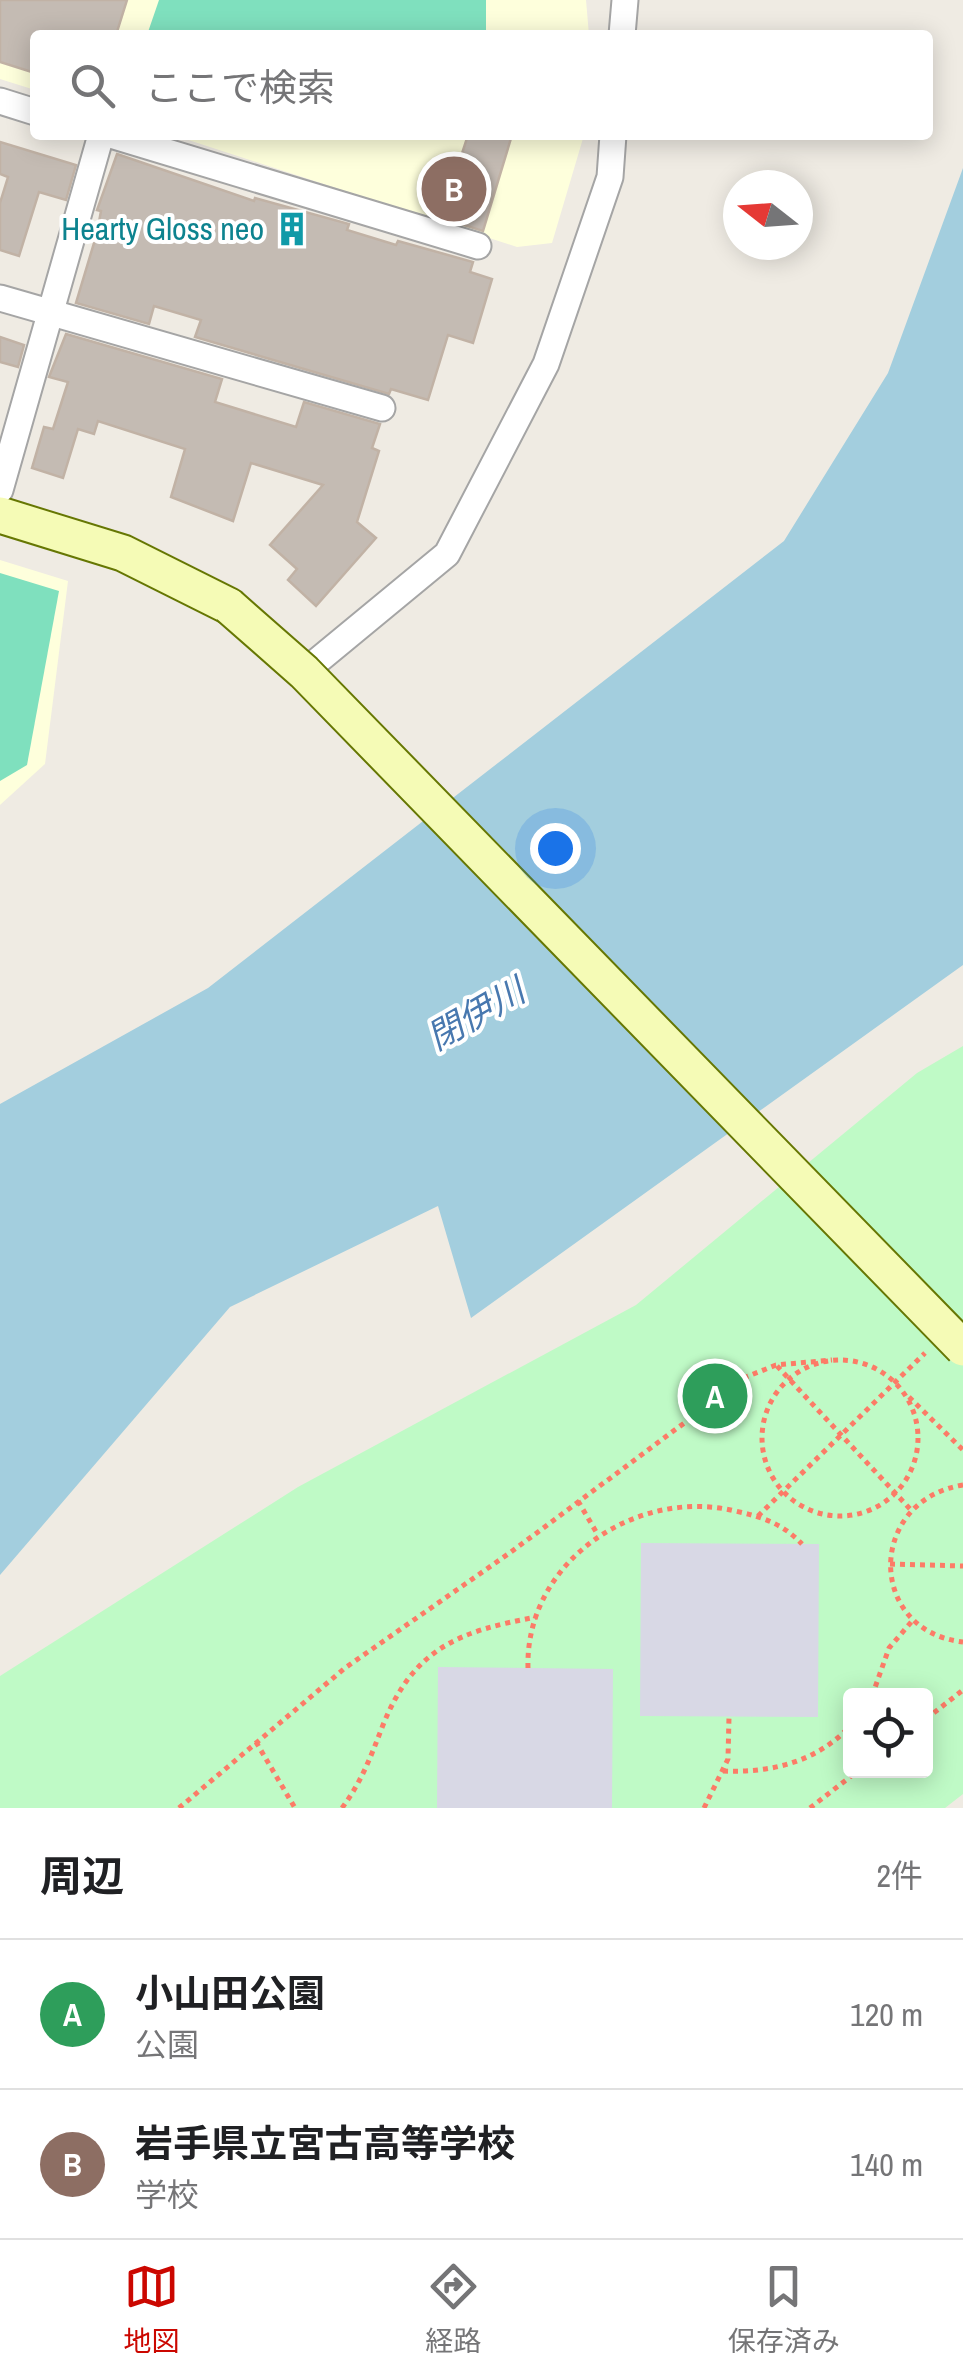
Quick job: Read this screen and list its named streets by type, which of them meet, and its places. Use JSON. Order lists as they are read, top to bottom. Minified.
{"water":["閉伊川"],"places":{"building":["Hearty Gloss neo"]},"north":"left","page":{"search":"ここで検索","pins":["B","A"],"heading":["周辺","2件"],"list":[{"mark":"A","name":"小山田公園","note":"公園","value":"120 m"},{"mark":"B","name":"岩手県立宮古高等学校","note":"学校","value":"140 m"}],"nav":["地図","経路","保存済み"]}}
